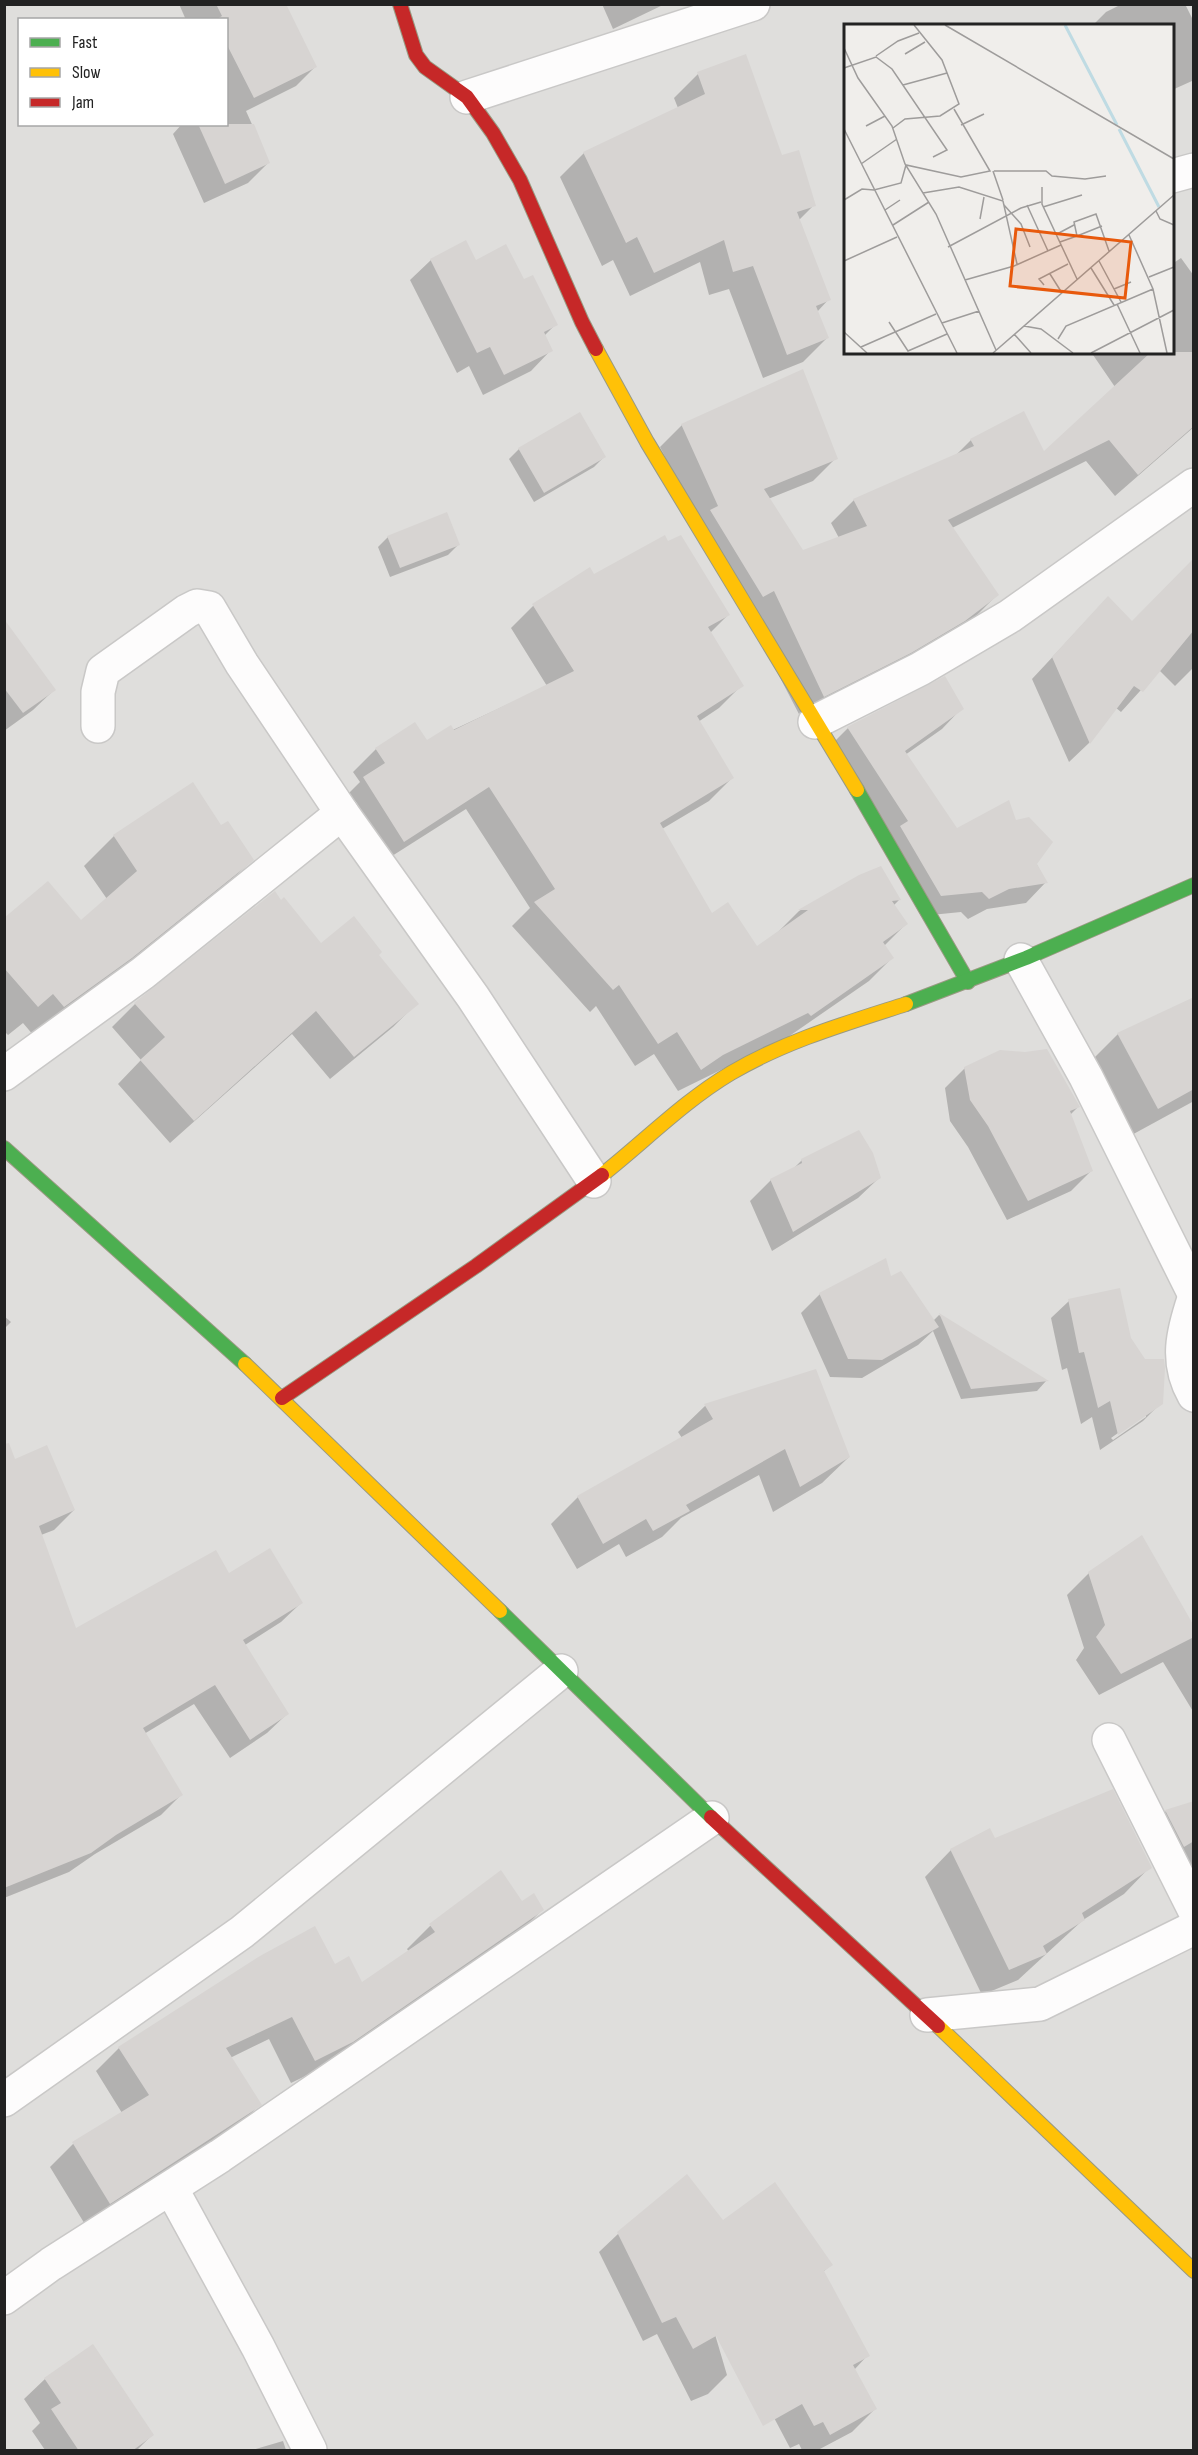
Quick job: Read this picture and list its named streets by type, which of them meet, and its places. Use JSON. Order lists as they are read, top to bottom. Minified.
{"legend":["Fast","Slow","Jam"]}
